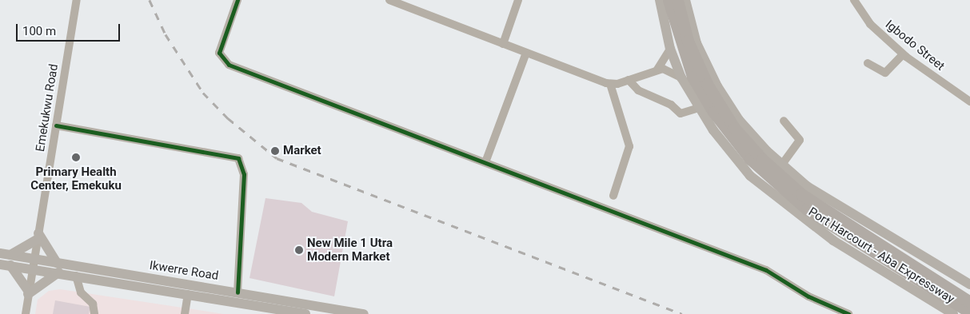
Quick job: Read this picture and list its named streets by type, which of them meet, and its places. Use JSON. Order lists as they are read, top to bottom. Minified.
{"streets":{"highway":["Port Harcourt - Aba Expressway"],"main road":["Ikwerre Road"],"street":["Igbodo Street","Emekukwu Road"]},"crossings":[["Emekukwu Road","Ikwerre Road"]],"places":["Market","Primary Health Center, Emekuku","New Mile 1 Utra Modern Market"],"scale_bar":"100 m"}
